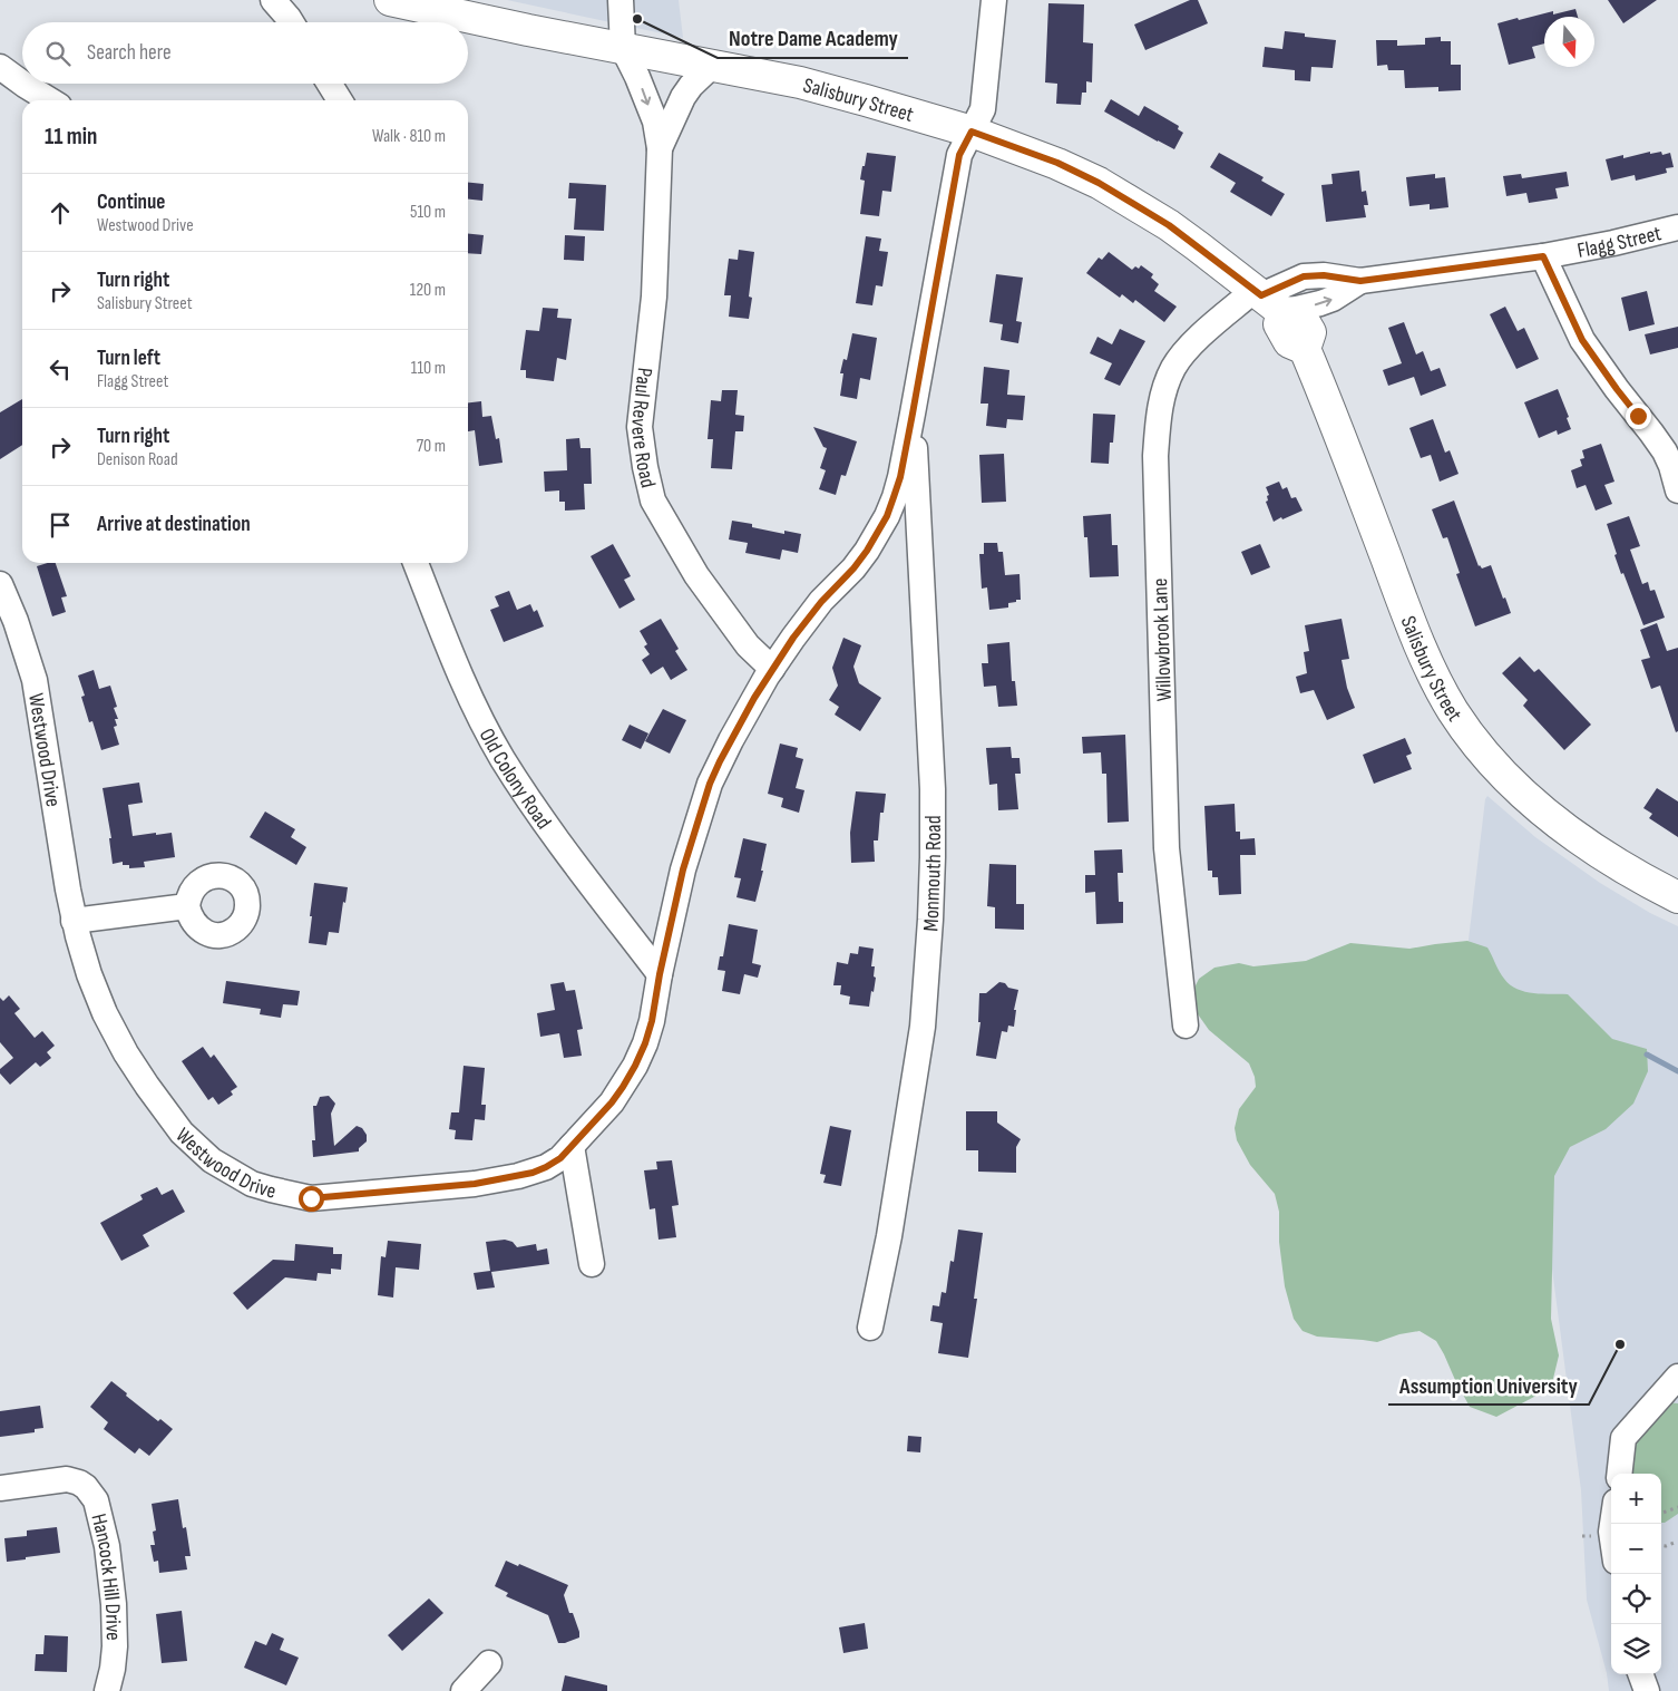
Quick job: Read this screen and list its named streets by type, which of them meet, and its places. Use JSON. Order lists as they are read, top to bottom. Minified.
{"streets":{"main road":["Salisbury Street"],"street":["Flagg Street","Paul Revere Road","Willowbrook Lane","Westwood Drive","Old Colony Road","Monmouth Road","Hancock Hill Drive"]},"crossings":[["Salisbury Street","Flagg Street"],["Salisbury Street","Paul Revere Road"],["Salisbury Street","Willowbrook Lane"],["Salisbury Street","Westwood Drive"],["Flagg Street","Willowbrook Lane"],["Paul Revere Road","Westwood Drive"],["Westwood Drive","Old Colony Road"],["Westwood Drive","Monmouth Road"]],"places":["Notre Dame Academy","Assumption University"],"north":"bottom","page":{"search":"Search here","heading":["11 min","Walk · 810 m"],"list":[["Continue","Westwood Drive","510 m"],["Turn right","Salisbury Street","120 m"],["Turn left","Flagg Street","110 m"],["Turn right","Denison Road","70 m"],"Arrive at destination"],"map_buttons":["+","−"]}}
